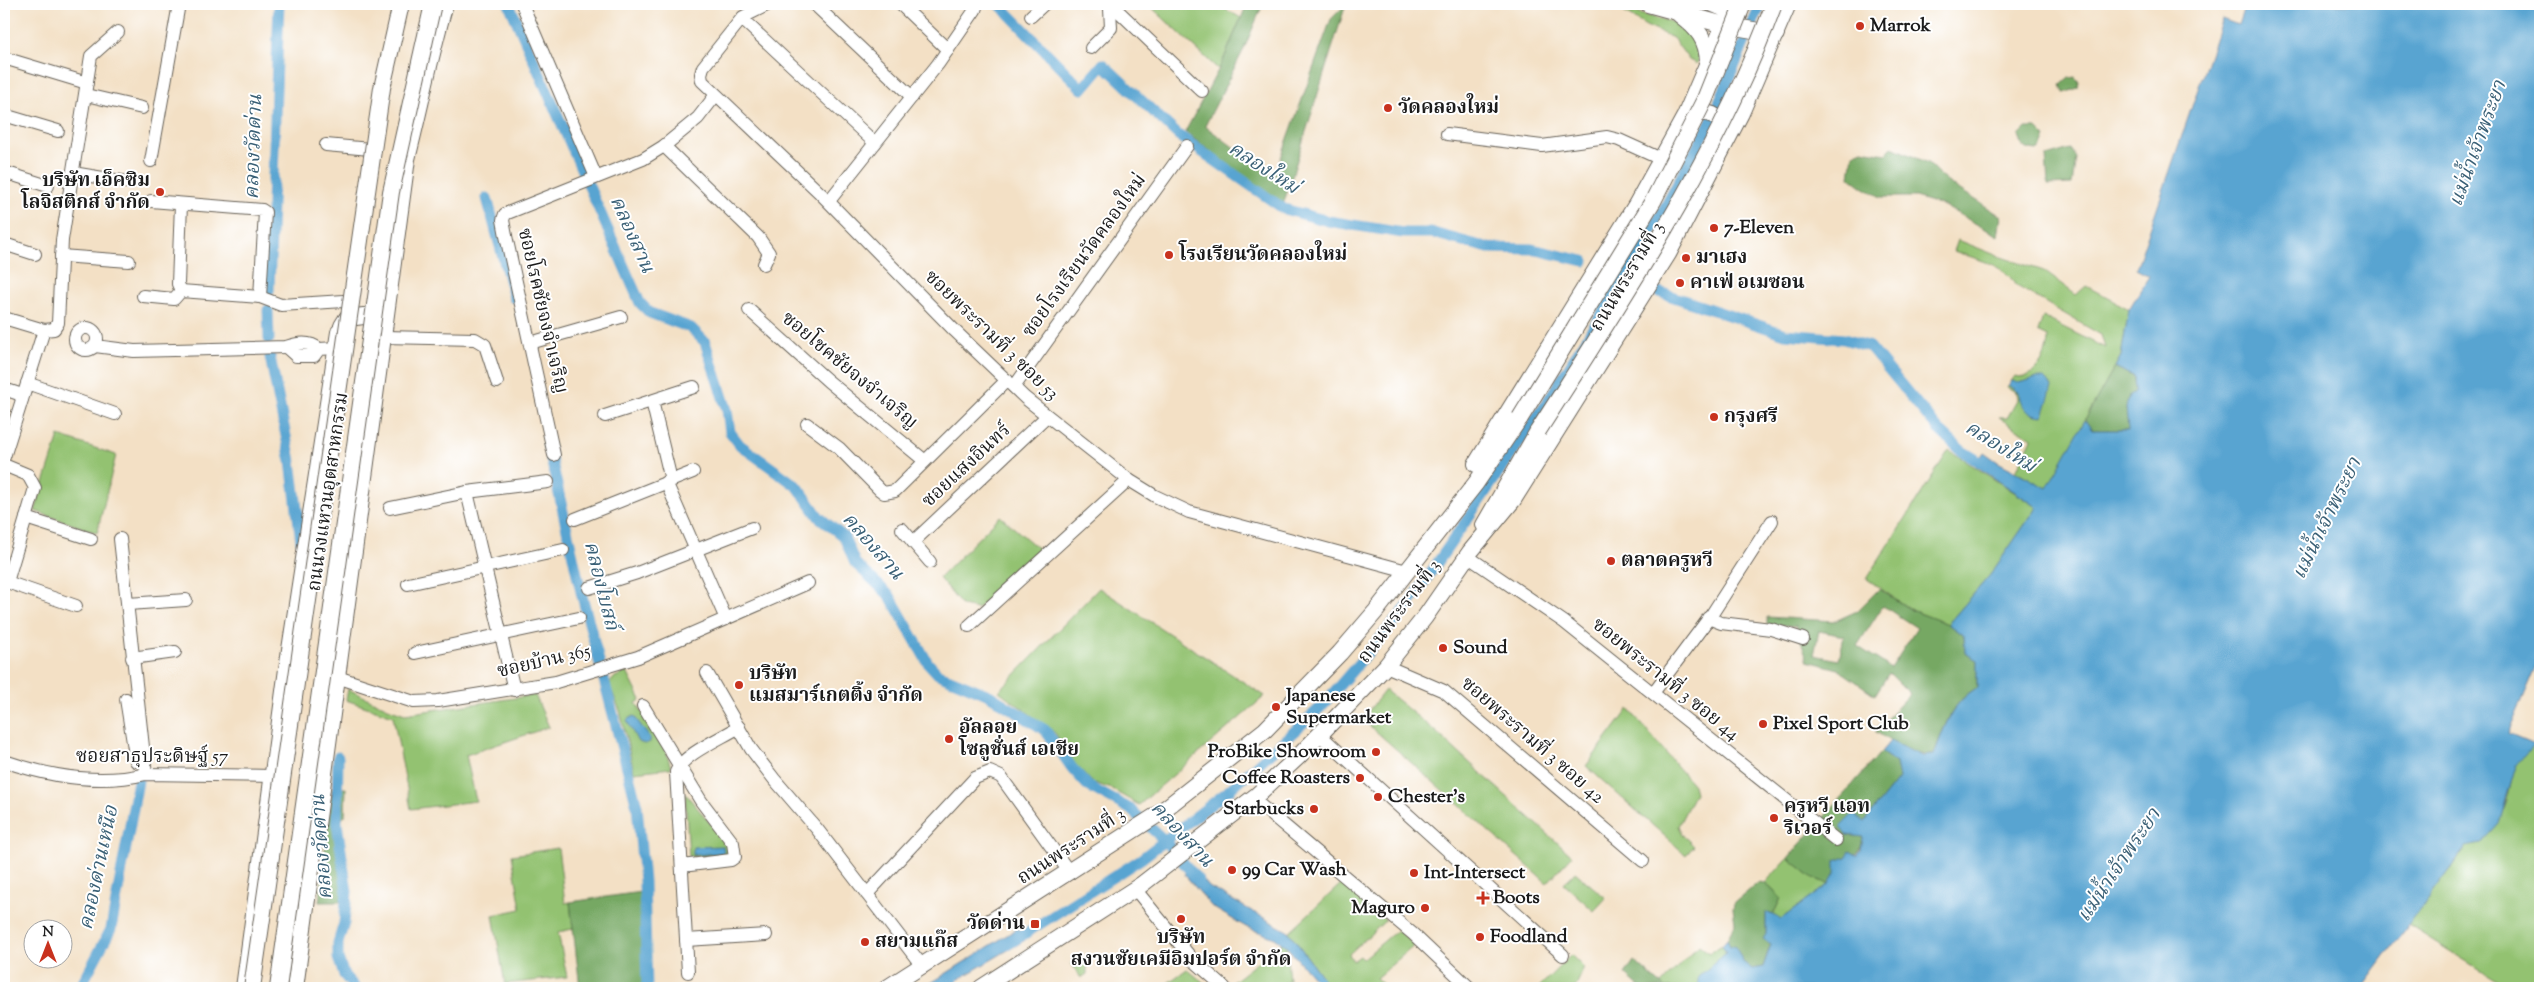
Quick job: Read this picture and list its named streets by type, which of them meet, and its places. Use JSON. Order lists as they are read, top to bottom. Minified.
{"streets":{"main road":["ถนนพระรามที่ 3","ถนนวงแหวนอุตสาหกรรม"],"street":["ซอยโรงเรียนวัดคลองใหม่","ซอยโรคชัยจงจำเจริญ","ซอยพระรามที่ 3 ซอย 53","ซอยโชคชัยจงจำเจริญ","ซอยแสงอินทร์","ซอยบ้าน 365","ซอยพระรามที่ 3 ซอย 44","ซอยพระรามที่ 3 ซอย 42","ซอยสาธุประดิษฐ์ 57"]},"crossings":[["ซอยโรงเรียนวัดคลองใหม่","ซอยพระรามที่ 3 ซอย 53"],["ถนนพระรามที่ 3","ซอยพระรามที่ 3 ซอย 53"],["ถนนพระรามที่ 3","ซอยพระรามที่ 3 ซอย 44"],["ถนนพระรามที่ 3","ซอยพระรามที่ 3 ซอย 42"],["ซอยโรคชัยจงจำเจริญ","ซอยพระรามที่ 3 ซอย 53"],["ซอยพระรามที่ 3 ซอย 53","ซอยแสงอินทร์"],["ถนนวงแหวนอุตสาหกรรม","ซอยบ้าน 365"],["ถนนวงแหวนอุตสาหกรรม","ซอยสาธุประดิษฐ์ 57"]],"water":["แม่น้ำเจ้าพระยา","คลองวัดด่าน","คลองใหม่","คลองสาน","คลองโบสถ์","คลองด่านเหนือ"],"places":{"other":["Marrok","วัดคลองใหม่","บริษัท เอ็คซิม โลจิสติกส์ จำกัด","7-Eleven","โรงเรียนวัดคลองใหม่","มาเฮง","คาเฟ่ อเมซอน","กรุงศรี","ตลาดครูหวี","Sound","บริษัท แมสมาร์เกตติ้ง จำกัด","Japanese Supermarket","Pixel Sport Club","อัลลอย โซลูชั่นส์ เอเชีย","ProBike Showroom","Coffee Roasters","Chester's","Starbucks","ครูหวี แอท ริเวอร์","99 Car Wash","Int-Intersect","Maguro","บริษัท สงวนชัยเคมีอิมปอร์ต จำกัด","Foodland","สยามแก๊ส"],"health":["Boots"],"transit":["วัดด่าน"]},"north":"top"}
